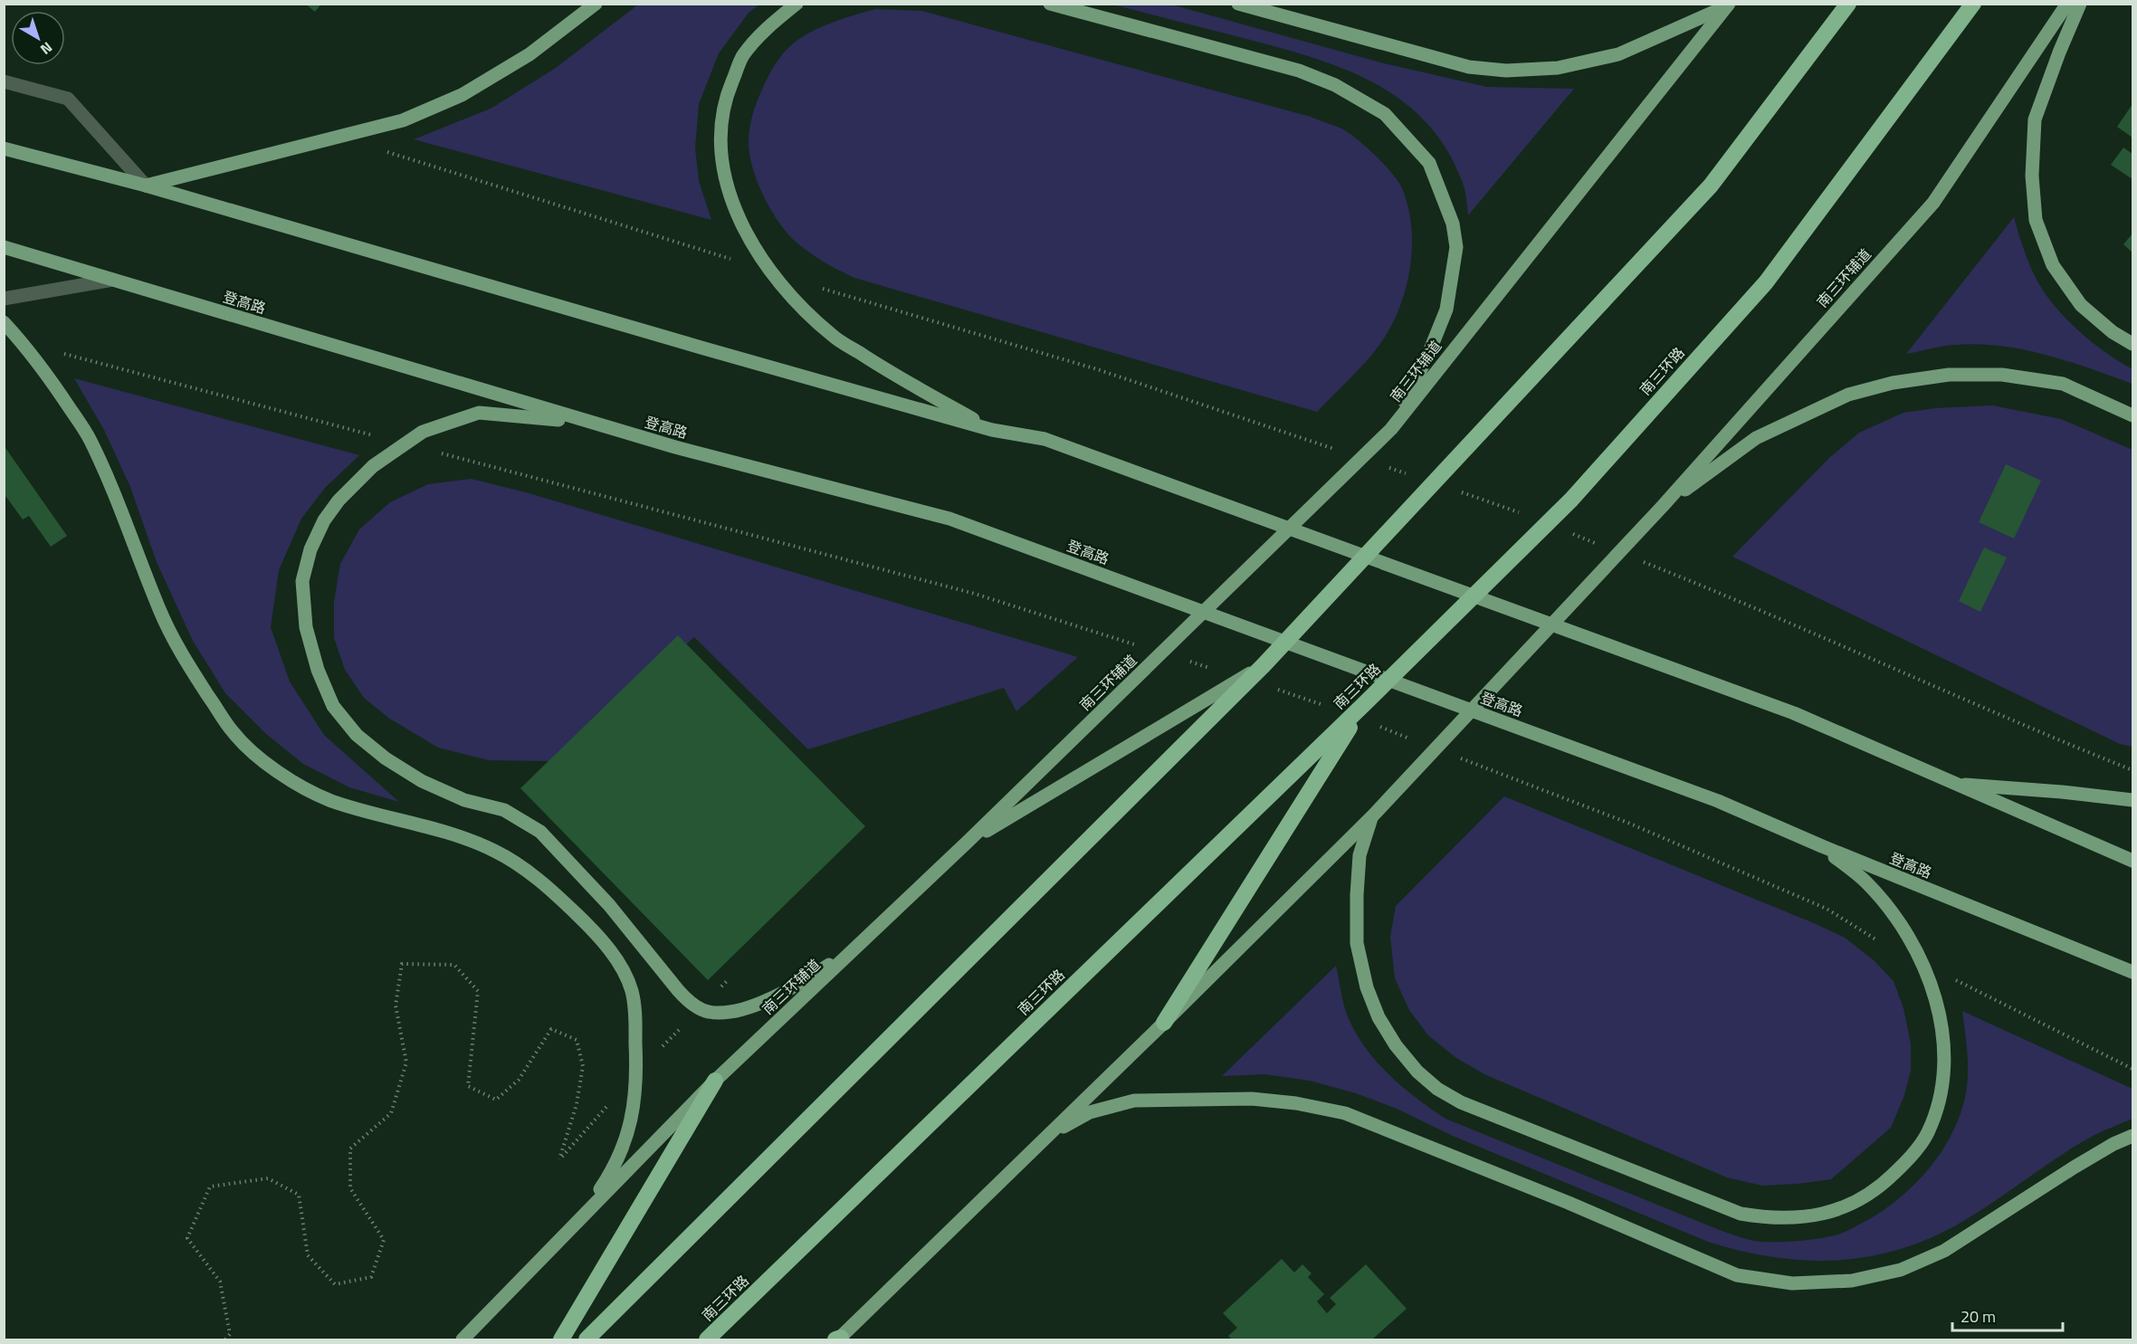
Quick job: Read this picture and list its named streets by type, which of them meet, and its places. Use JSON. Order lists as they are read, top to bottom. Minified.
{"streets":{"highway":["南三环路"],"main road":["南三环辅道","登高路"]},"scale_bar":"20 m","north":"bottom right"}
